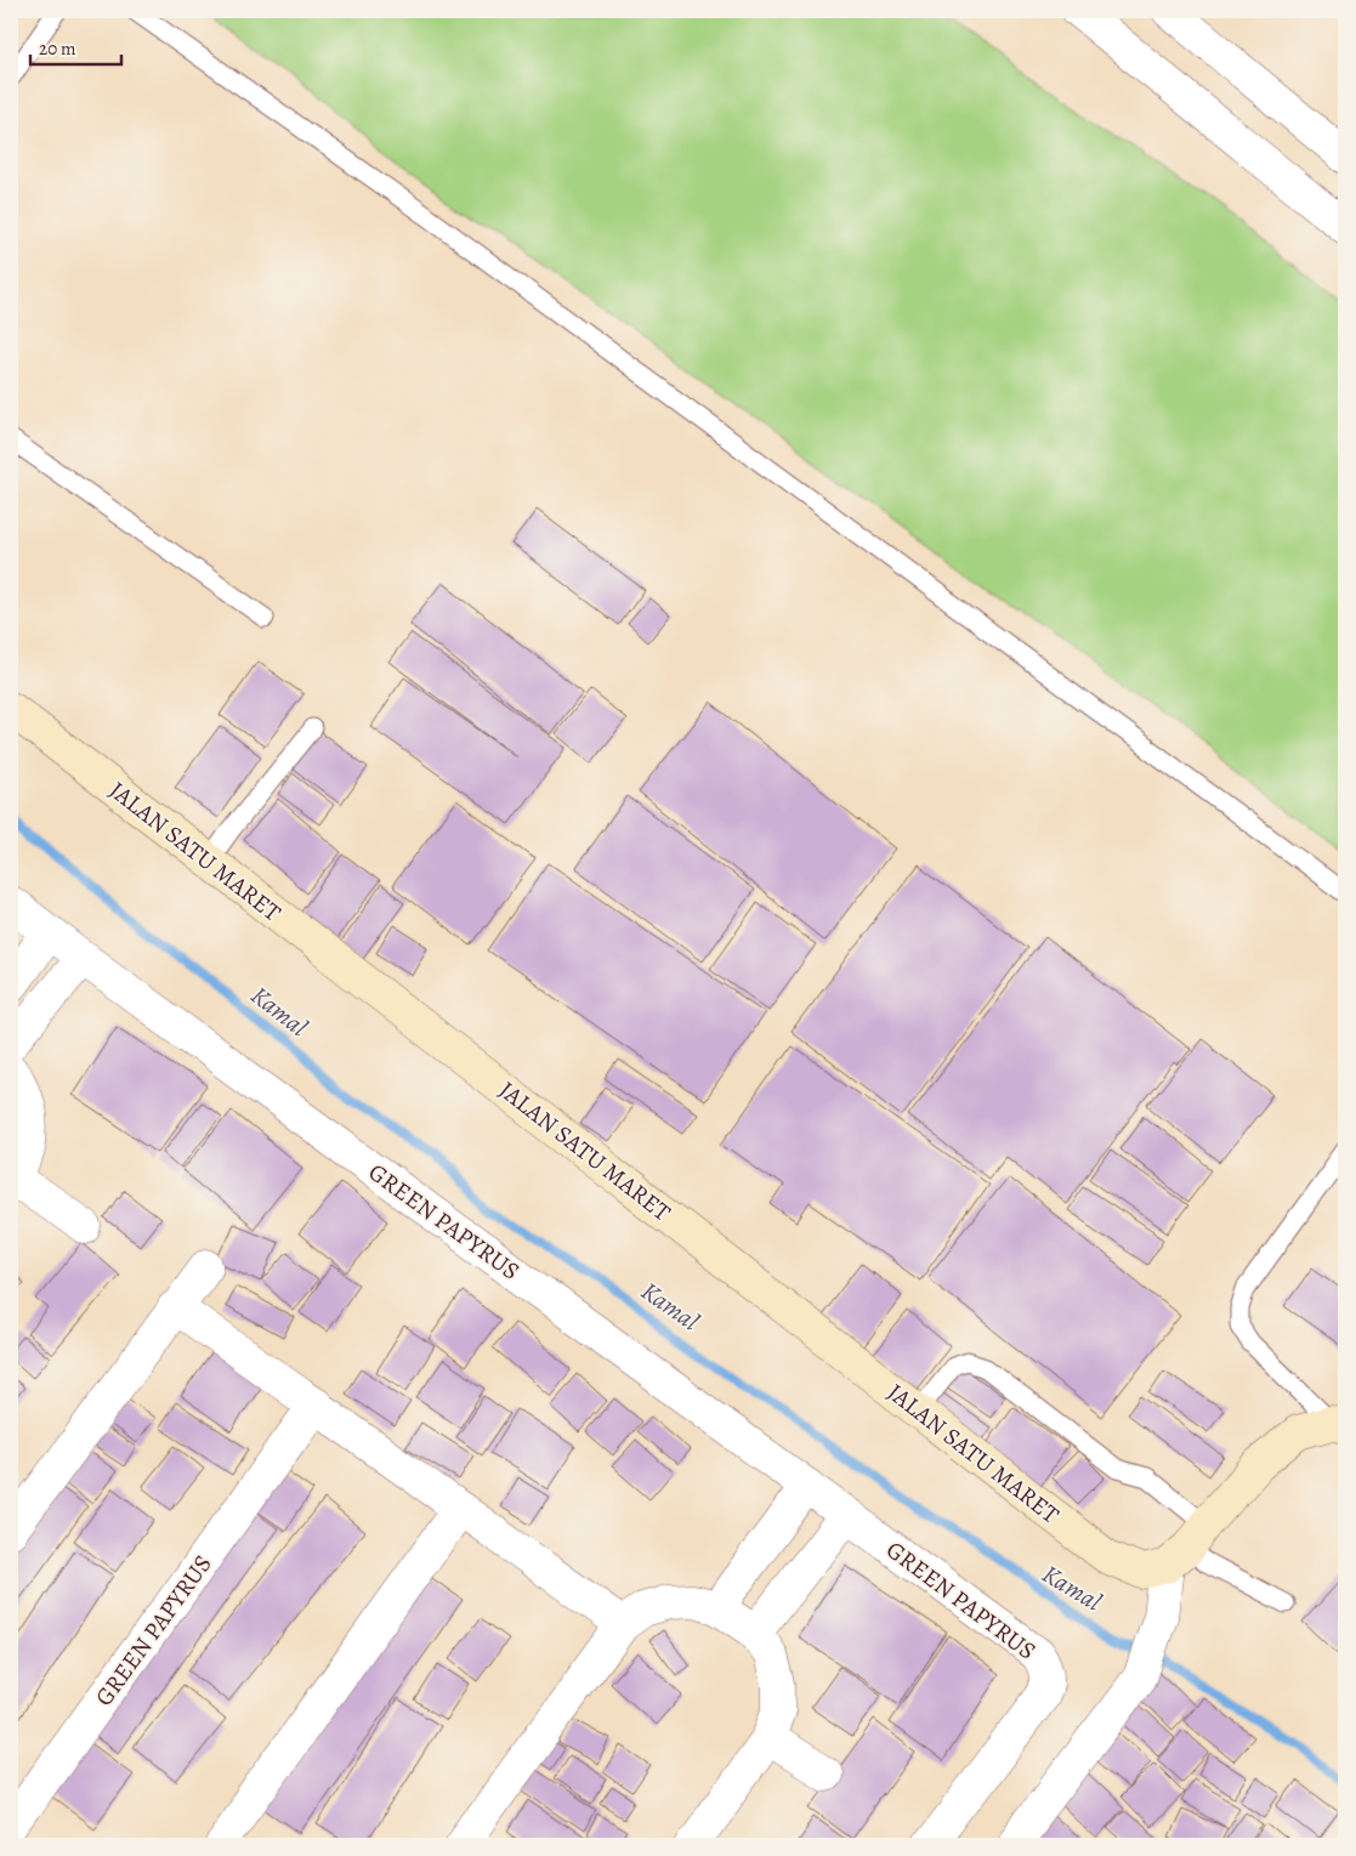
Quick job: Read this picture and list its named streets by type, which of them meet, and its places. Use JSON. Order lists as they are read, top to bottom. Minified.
{"streets":{"street":["JALAN SATU MARET","GREEN PAPYRUS"]},"water":["Kamal"],"scale_bar":"20 m"}
